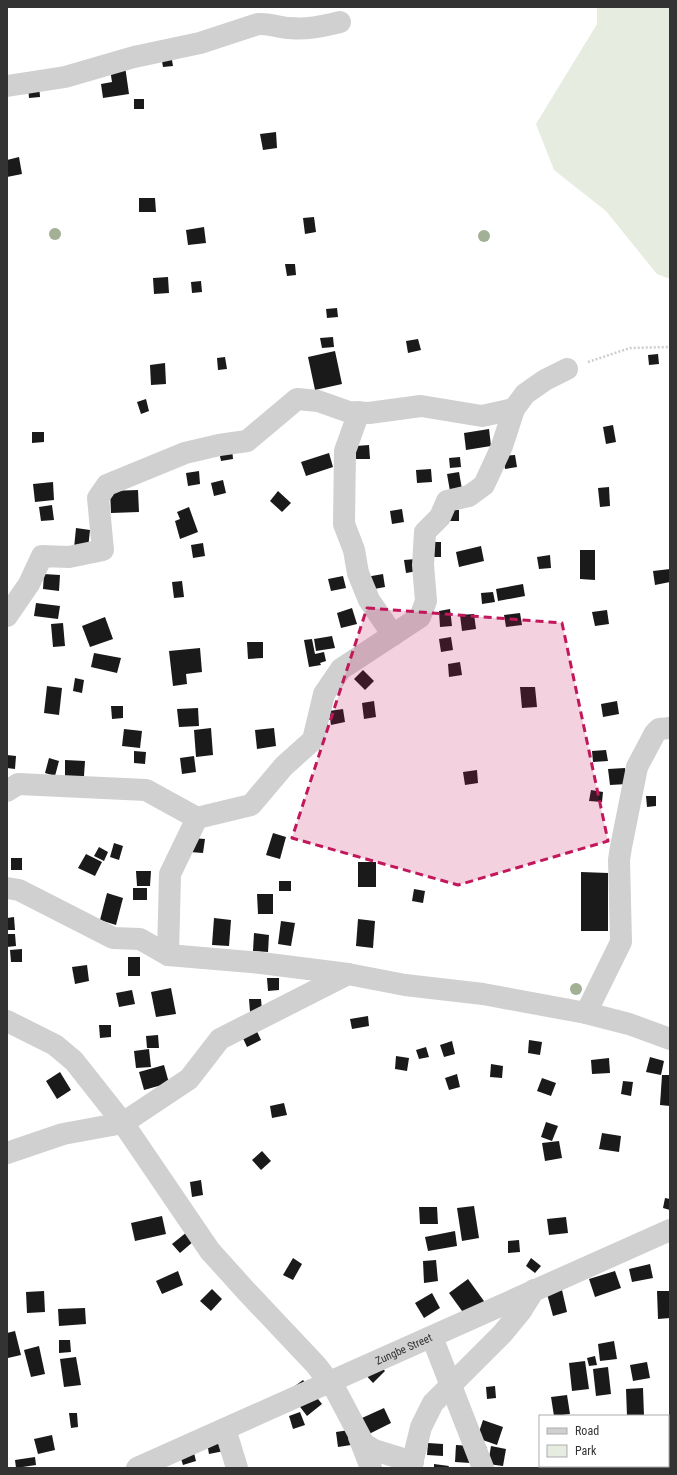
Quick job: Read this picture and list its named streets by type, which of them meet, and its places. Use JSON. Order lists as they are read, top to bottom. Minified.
{"streets":{"street":["Zungbe Street"]},"legend":["Road","Park"]}
